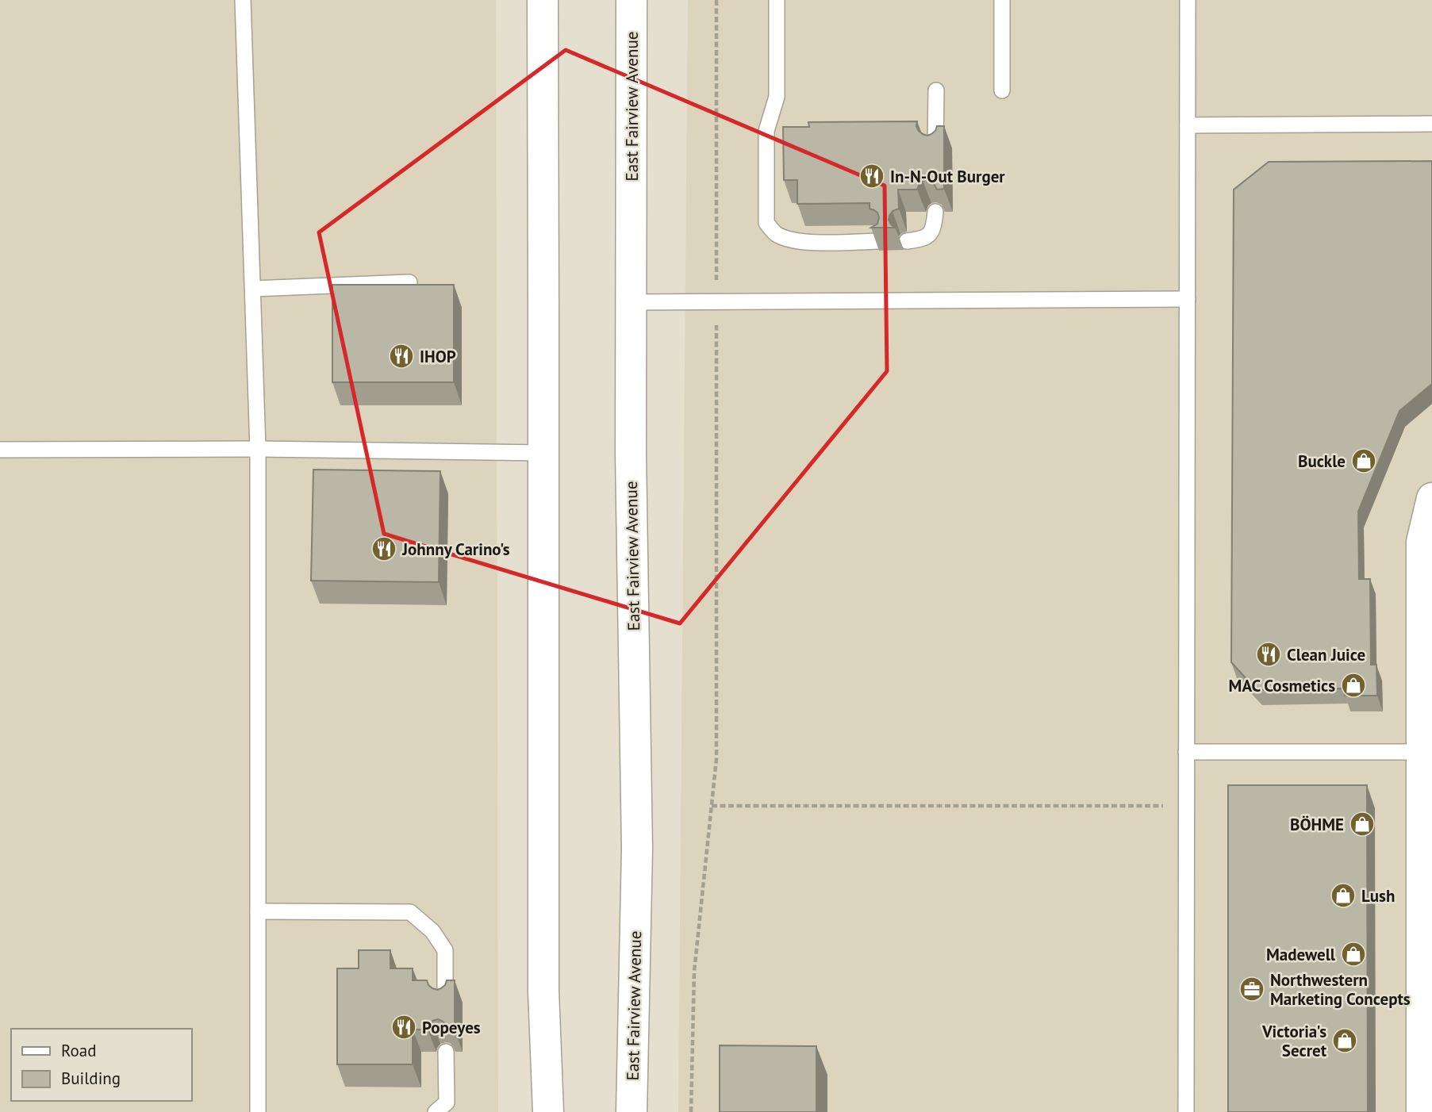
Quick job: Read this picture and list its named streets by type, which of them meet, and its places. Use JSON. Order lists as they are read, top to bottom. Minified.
{"streets":{"main road":["East Fairview Avenue"]},"places":{"restaurant":["In-N-Out Burger","IHOP","Johnny Carino's","Clean Juice","Popeyes"],"shop":["Buckle","MAC Cosmetics","BÖHME","Lush","Madewell","Victoria's Secret"],"office":["Northwestern Marketing Concepts"]},"legend":["Road","Building"]}
